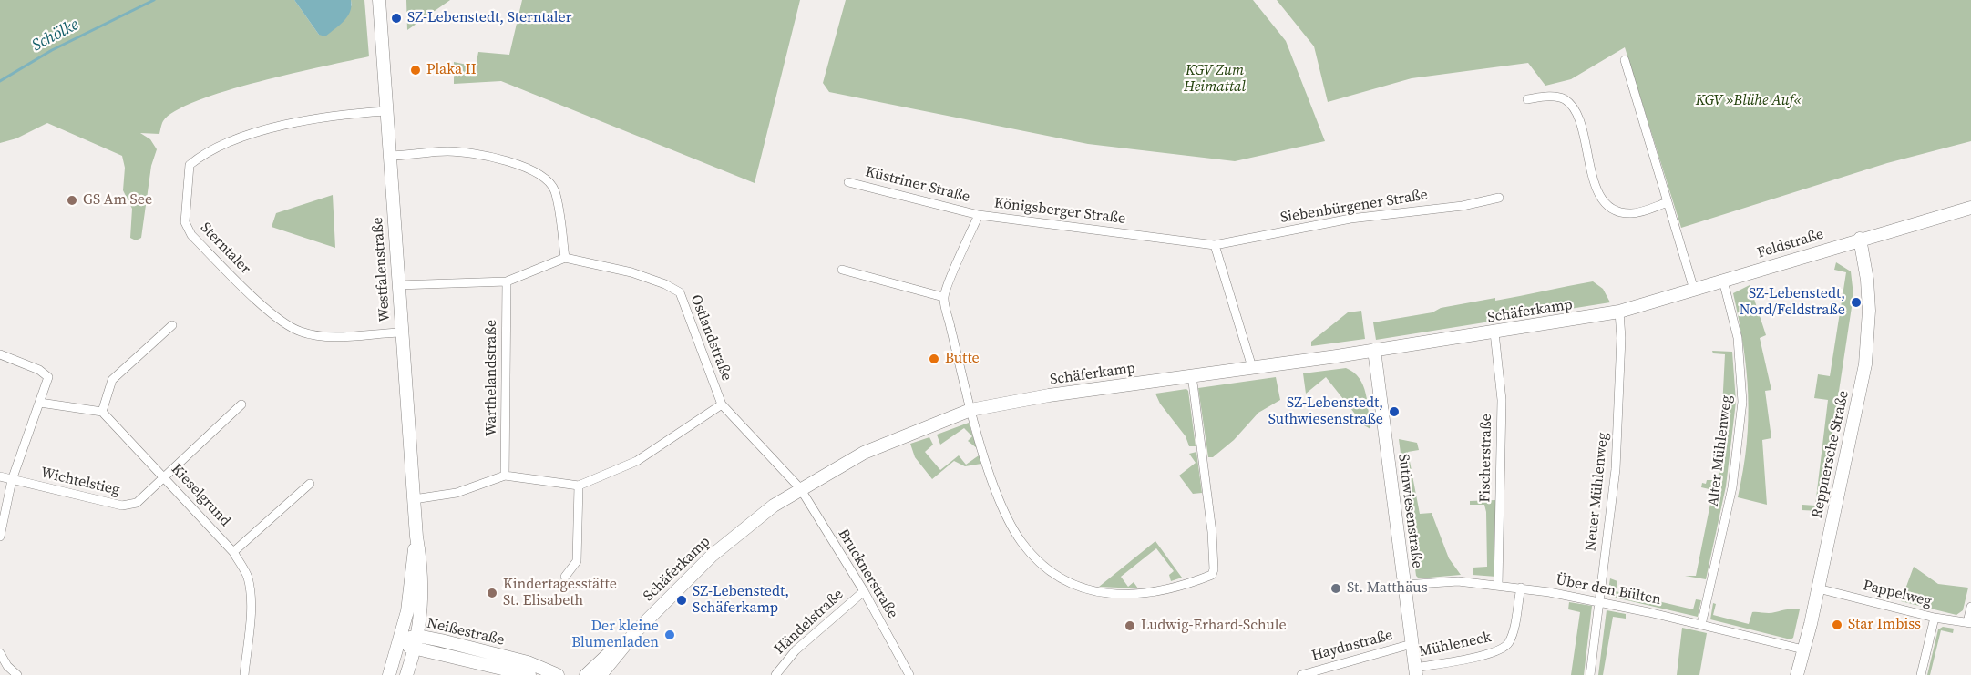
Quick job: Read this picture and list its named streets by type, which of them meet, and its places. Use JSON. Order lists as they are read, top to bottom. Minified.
{"streets":{"street":["Küstriner Straße","Siebenbürgener Straße","Königsberger Straße","Feldstraße","Sterntaler","Westfalenstraße","Schäferkamp","Ostlandstraße","Warthelandstraße","Alter Mühlenweg","Reppnersche Straße","Fischerstraße","Wichtelstieg","Neuer Mühlenweg","Kieselgrund","Suthwiesenstraße","Brucknerstraße","Über den Bülten","Pappelweg","Händelstraße","Neißestraße","Mühleneck","Haydnstraße"]},"crossings":[["Küstriner Straße","Königsberger Straße"],["Siebenbürgener Straße","Königsberger Straße"],["Feldstraße","Schäferkamp"],["Feldstraße","Alter Mühlenweg"],["Feldstraße","Reppnersche Straße"],["Feldstraße","Neuer Mühlenweg"],["Sterntaler","Westfalenstraße"],["Westfalenstraße","Neißestraße"],["Schäferkamp","Ostlandstraße"],["Schäferkamp","Fischerstraße"],["Schäferkamp","Neuer Mühlenweg"],["Schäferkamp","Suthwiesenstraße"],["Schäferkamp","Brucknerstraße"],["Ostlandstraße","Brucknerstraße"],["Alter Mühlenweg","Über den Bülten"],["Reppnersche Straße","Über den Bülten"],["Reppnersche Straße","Pappelweg"],["Fischerstraße","Über den Bülten"],["Wichtelstieg","Kieselgrund"],["Neuer Mühlenweg","Über den Bülten"],["Suthwiesenstraße","Über den Bülten"],["Suthwiesenstraße","Mühleneck"],["Suthwiesenstraße","Haydnstraße"],["Brucknerstraße","Händelstraße"],["Über den Bülten","Mühleneck"]],"water":["Schölke"],"parks":["KGV Zum Heimattal","KGV »Blühe Auf«"],"places":["SZ-Lebenstedt, Sterntaler","Plaka II","GS Am See","SZ-Lebenstedt, Nord/Feldstraße","Butte","SZ-Lebenstedt, Suthwiesenstraße","St. Matthäus","Kindertagesstätte St. Elisabeth","SZ-Lebenstedt, Schäferkamp","Star Imbiss","Ludwig-Erhard-Schule","Der kleine Blumenladen"]}
